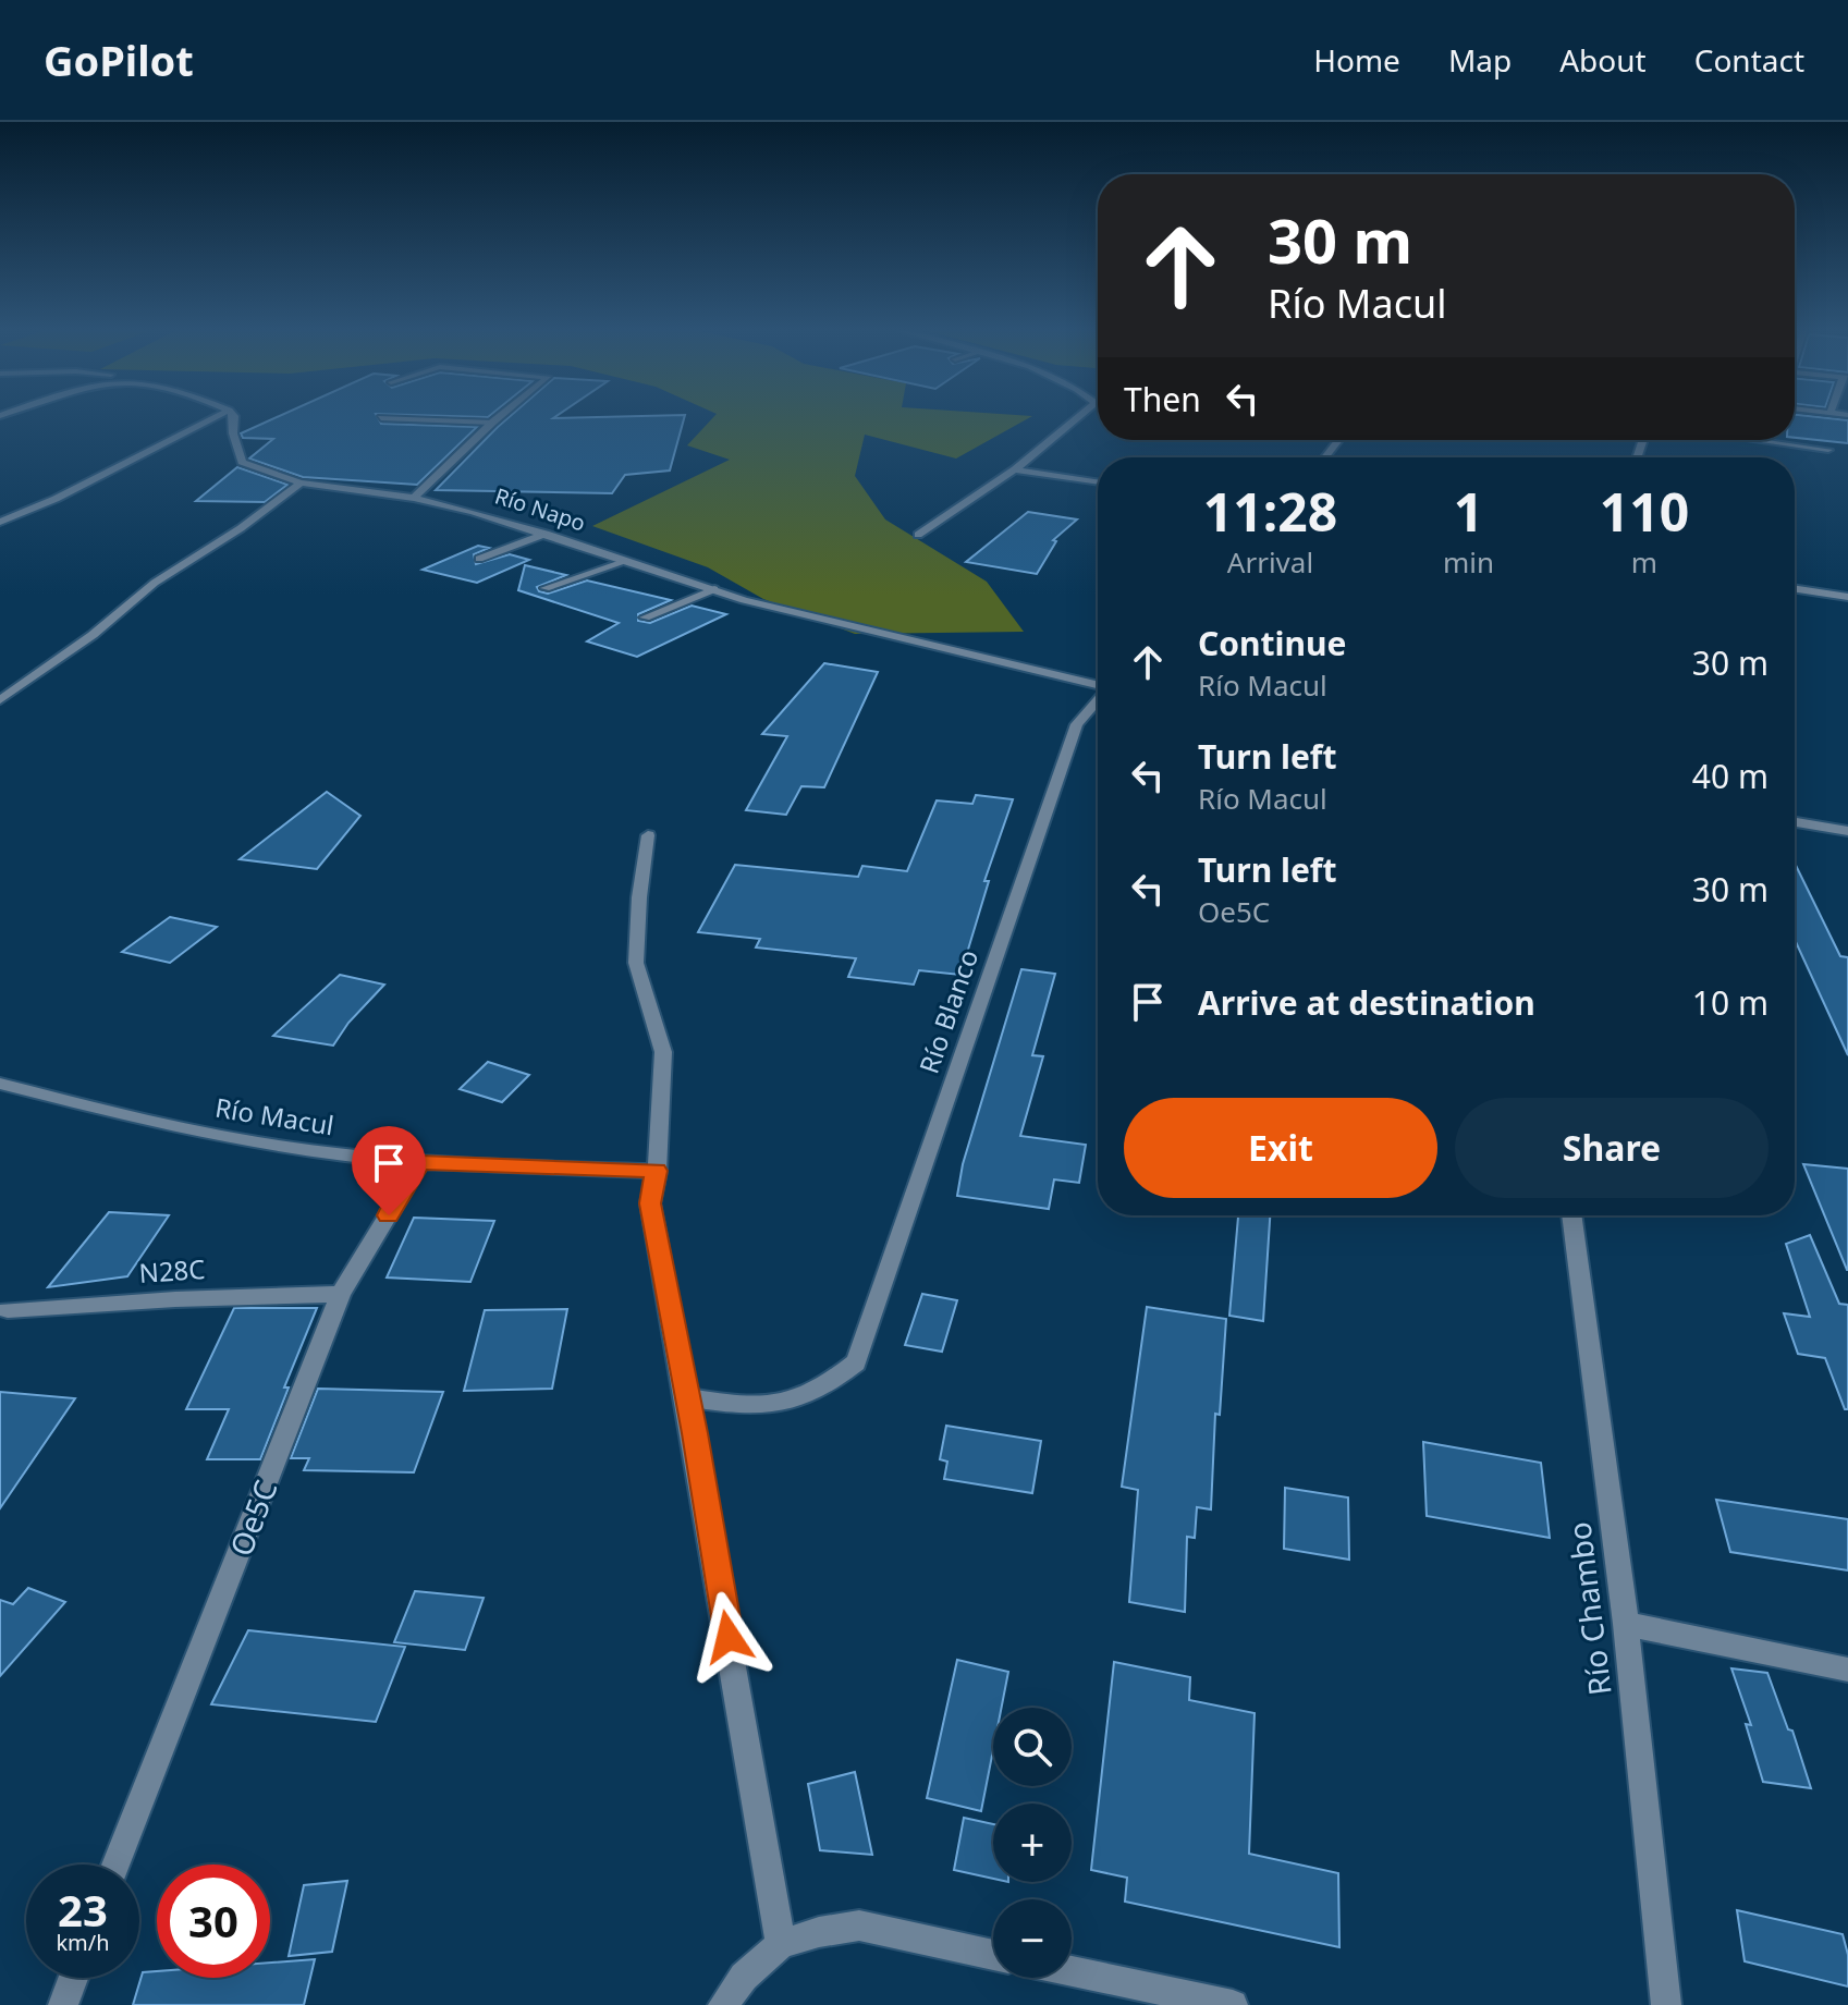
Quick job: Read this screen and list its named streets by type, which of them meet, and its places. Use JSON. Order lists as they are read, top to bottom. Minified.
{"streets":{"street":["Río Napo","Río Blanco","Río Macul","N28C","Oe5C","Río Chambo"]},"crossings":[["Río Macul","Oe5C"],["N28C","Oe5C"]],"page":{"header":"GoPilot","nav":["Home","Map","About","Contact"],"turn":["30 m","Río Macul"],"then":"Then","eta":["11:28","Arrival","1","min","110","m"],"list":[{"name":"Continue","note":"Río Macul","value":"30 m"},{"name":"Turn left","note":"Río Macul","value":"40 m"},{"name":"Turn left","note":"Oe5C","value":"30 m"},{"name":"Arrive at destination","value":"10 m"}],"buttons":["Exit","Share"],"map_buttons":["+","−"],"speed":"23 km/h","limit":"30"}}
